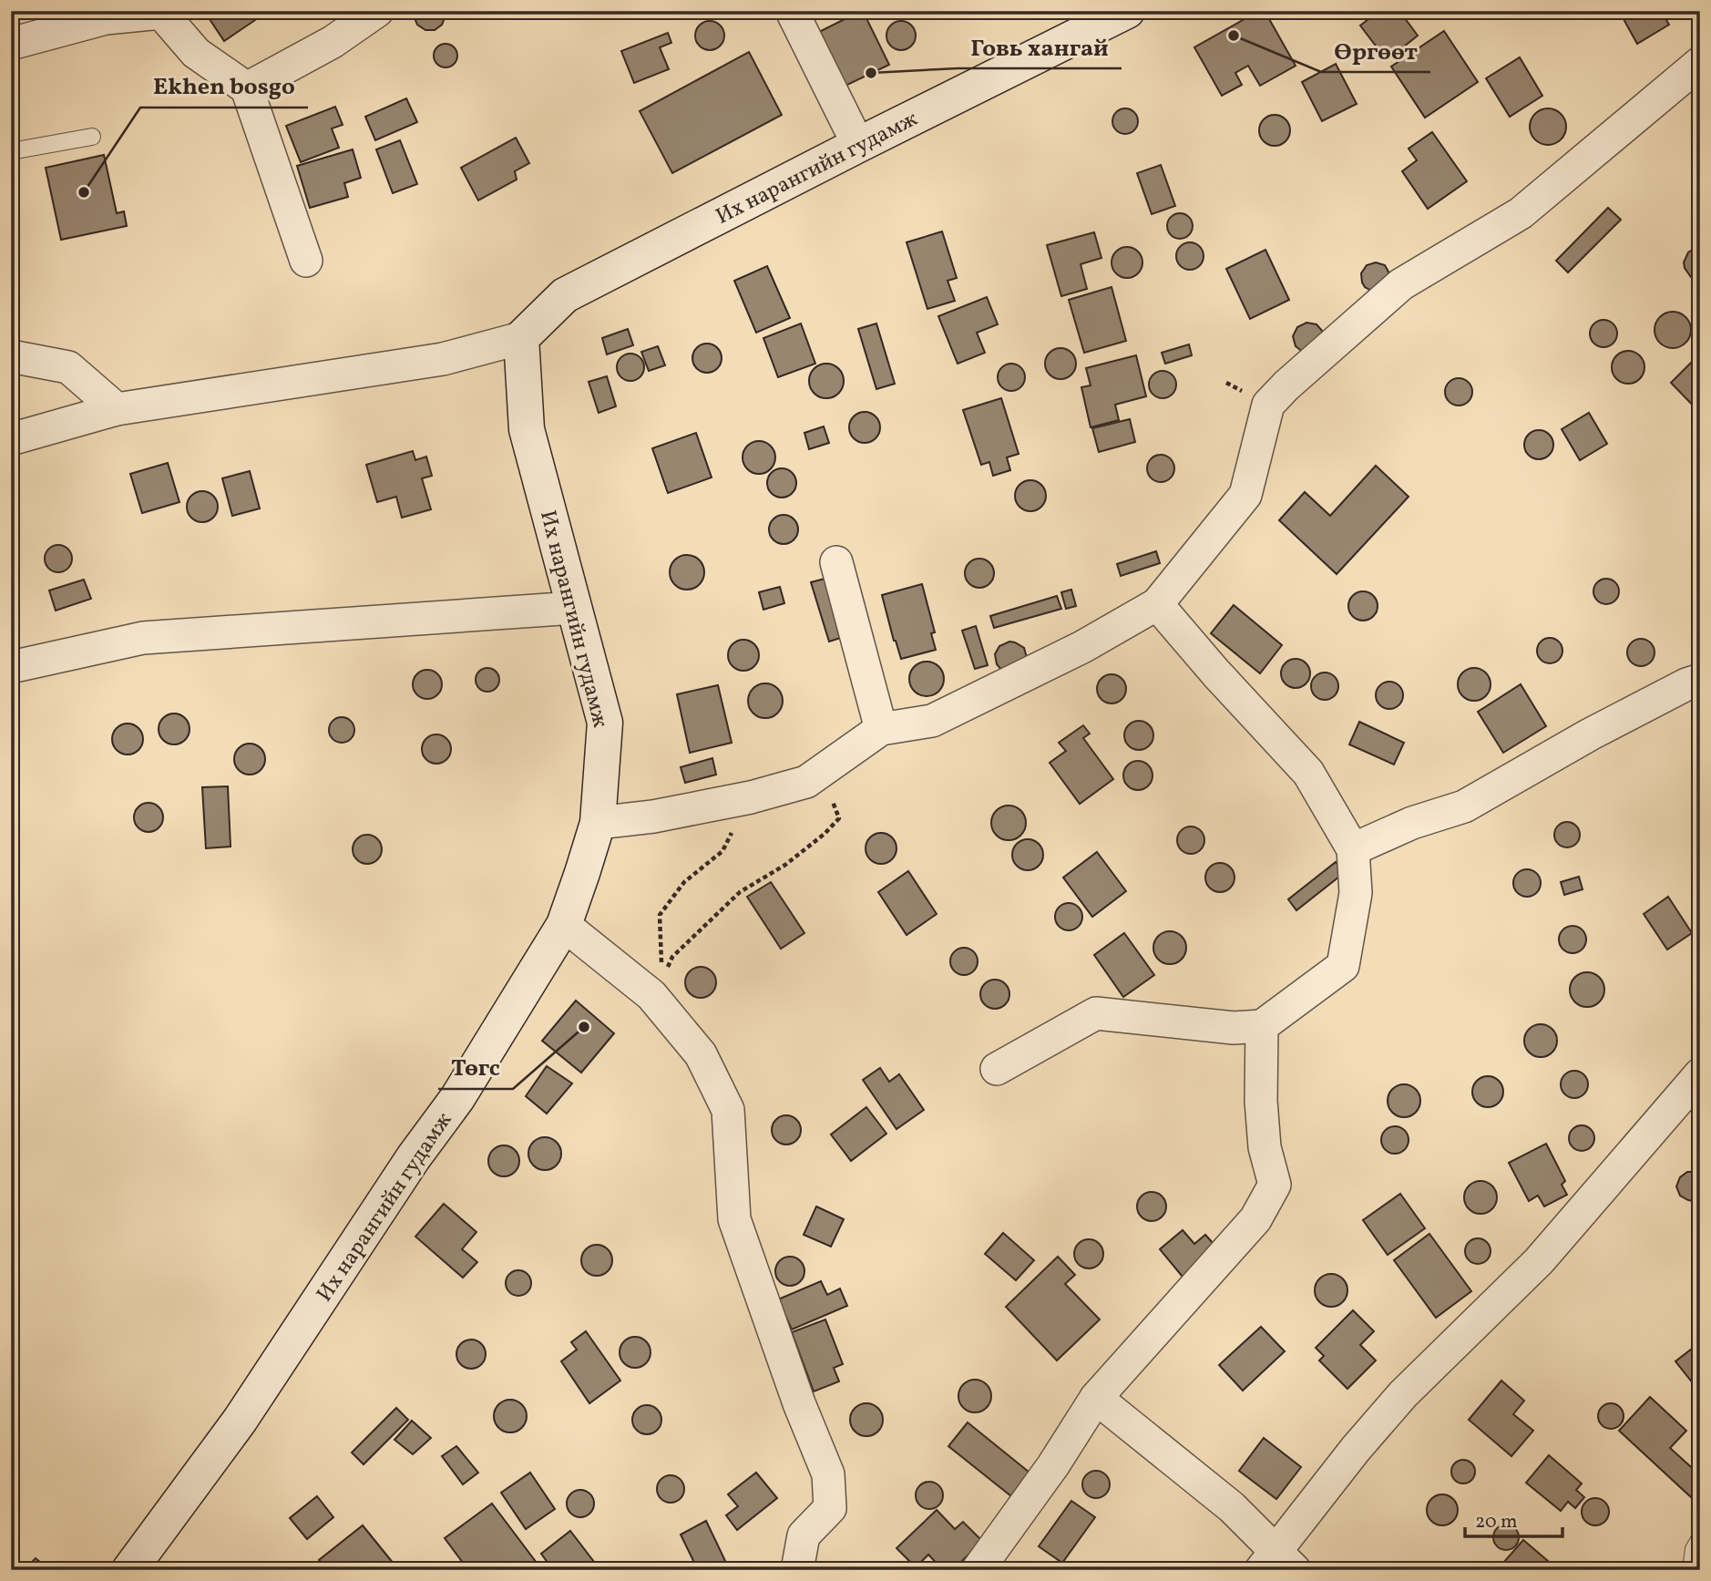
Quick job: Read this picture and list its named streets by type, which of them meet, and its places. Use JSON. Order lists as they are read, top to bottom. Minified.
{"streets":{"main road":["Их нарангийн гудамж"]},"places":["Өргөөт","Говь хангай","Ekhen bosgo","Төгс"],"scale_bar":"20 m"}
